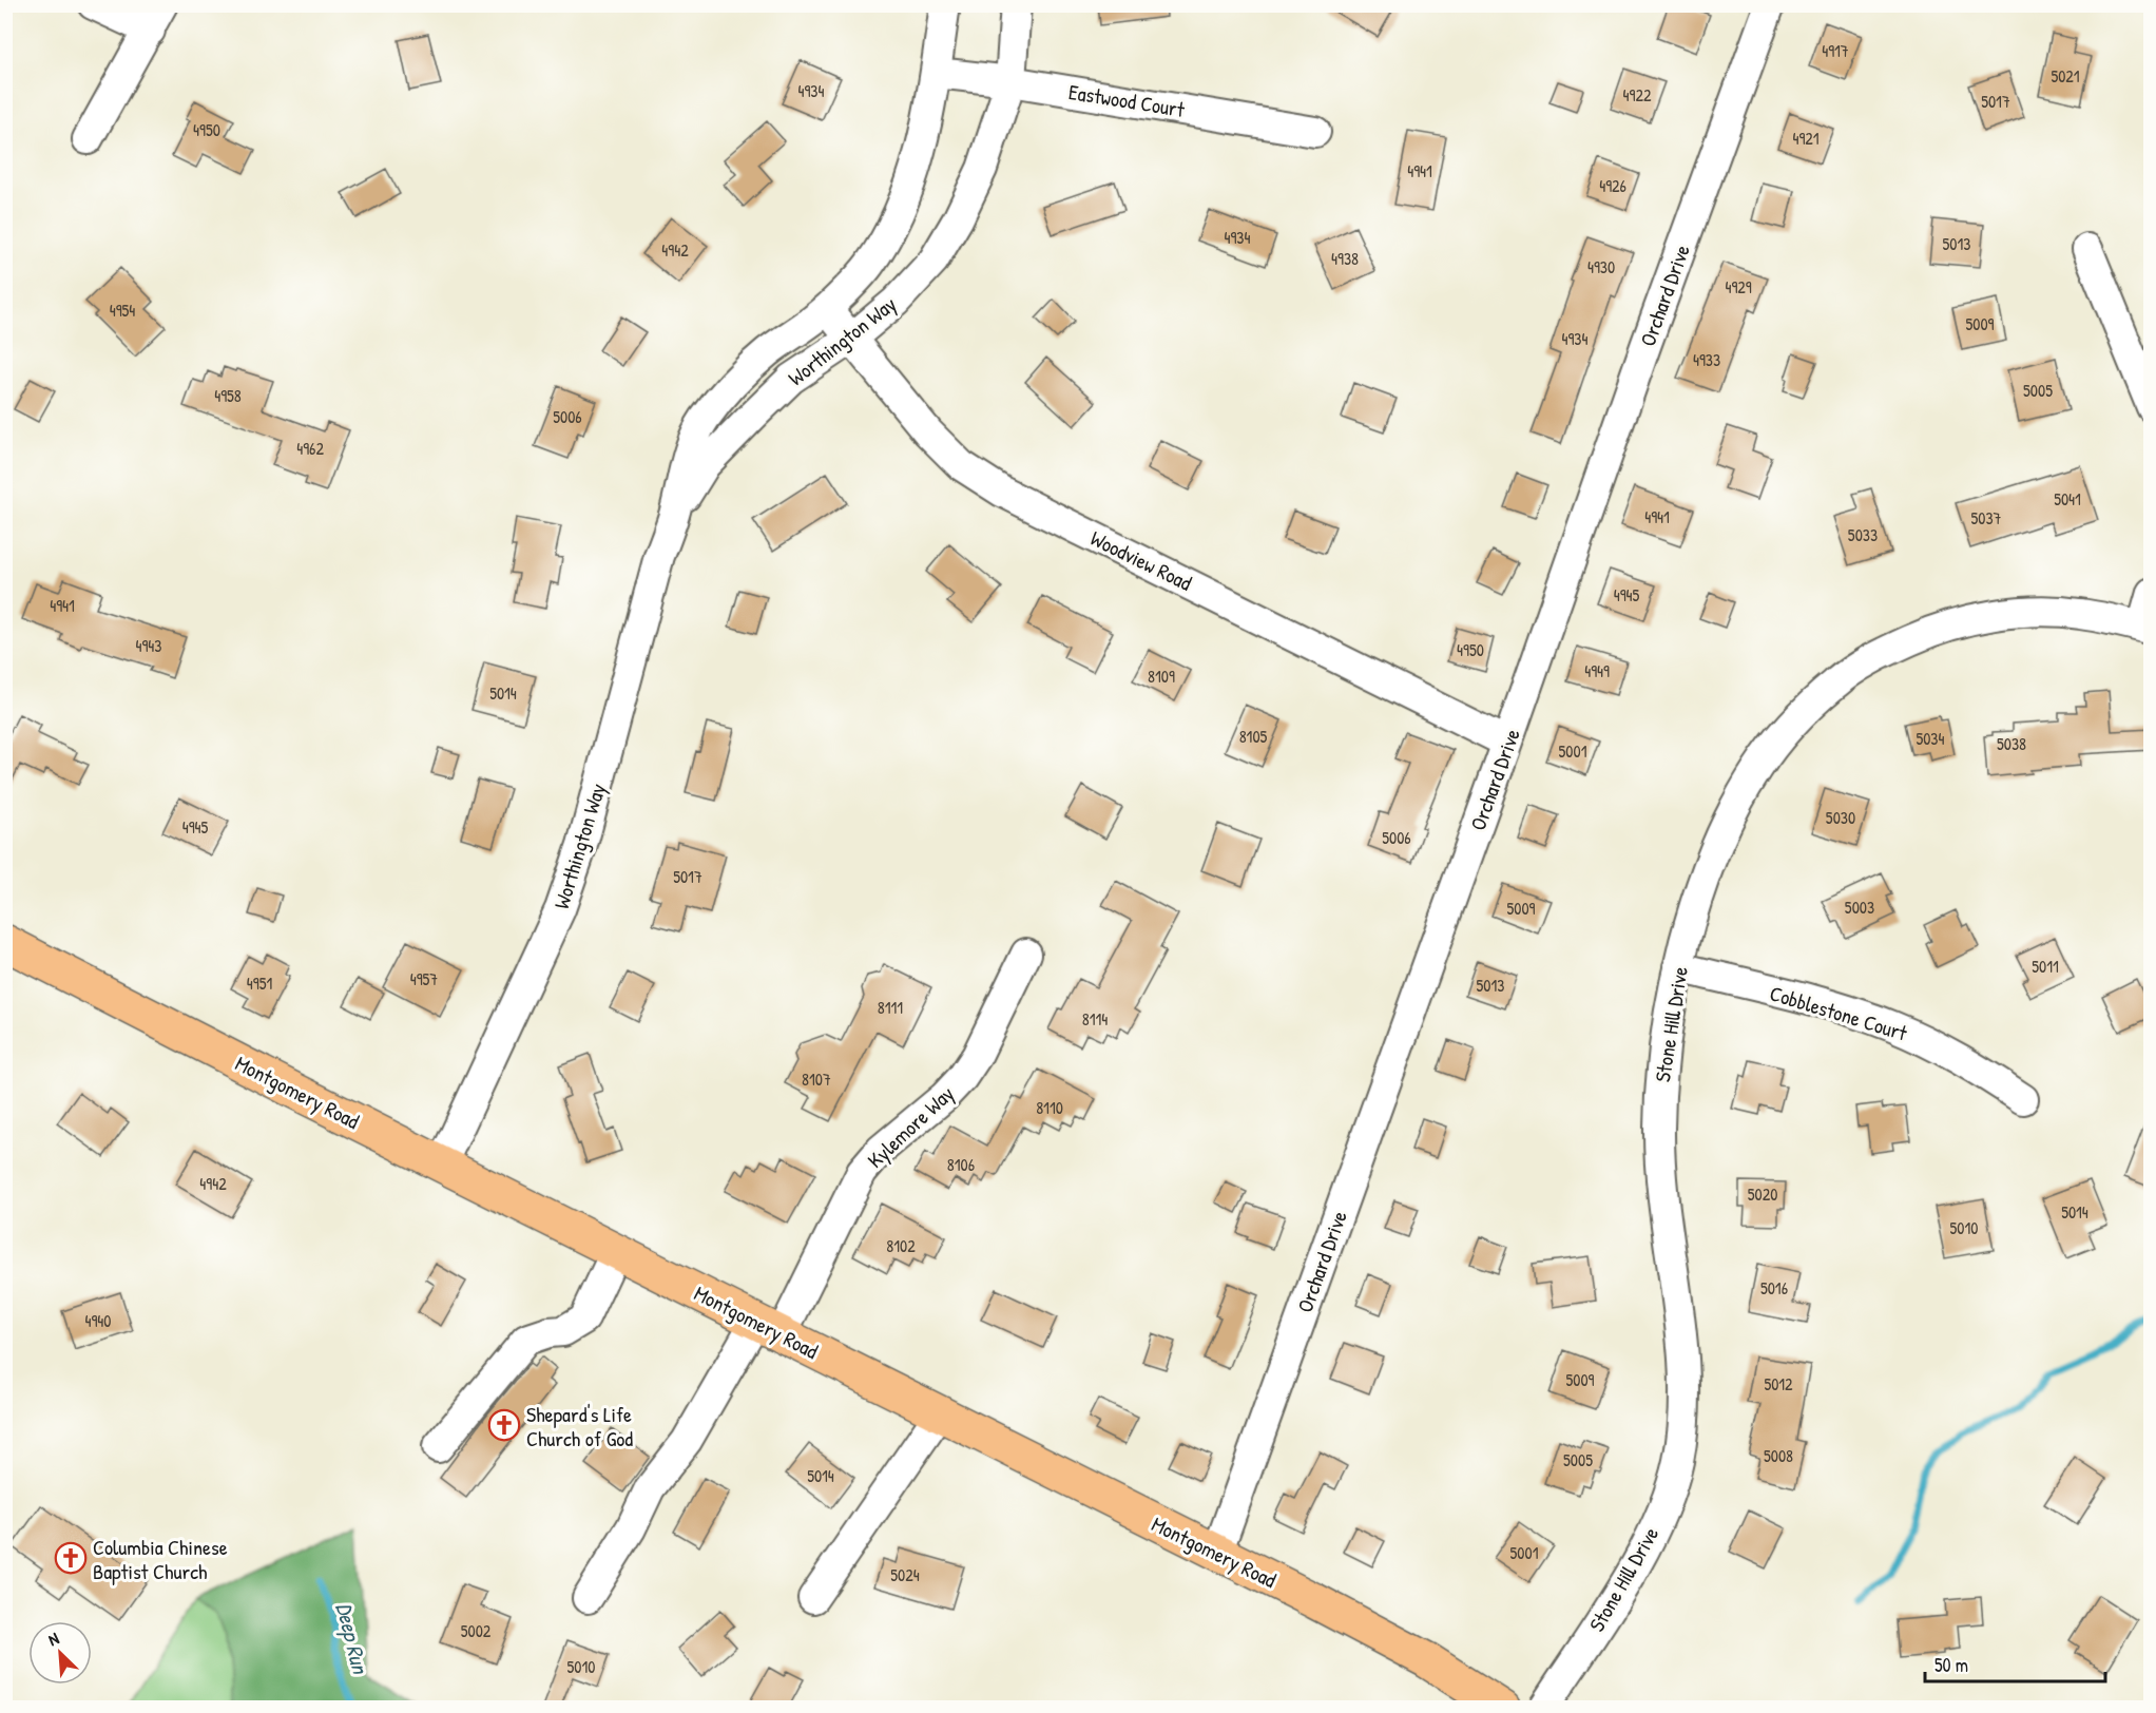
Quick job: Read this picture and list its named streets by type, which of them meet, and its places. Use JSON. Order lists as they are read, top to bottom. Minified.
{"streets":{"main road":["Montgomery Road"],"street":["Eastwood Court","Orchard Drive","Worthington Way","Woodview Road","Cobblestone Court","Stone Hill Drive","Kylemore Way"]},"crossings":[["Eastwood Court","Worthington Way"],["Orchard Drive","Woodview Road"],["Orchard Drive","Montgomery Road"],["Worthington Way","Woodview Road"],["Worthington Way","Montgomery Road"],["Cobblestone Court","Stone Hill Drive"],["Montgomery Road","Kylemore Way"]],"water":["Deep Run"],"places":{"church":["Shepard's Life Church of God","Columbia Chinese Baptist Church"]},"house_numbers":["4917","5021","4934","4922","5017","4950","4921","4941","4926","4934","5013","4942","4938","4930","4929","4954","5009","4934","4933","5005","4958","5006","4962","5041","4941","5037","5033","4945","4941","4943","4950","4949","8109","5014","8105","5034","5038","5001","5030","4945","5006","5017","5003","5009","5011","4957","4951","5013","8111","8114","8107","8110","8106","4942","5020","5014","5010","8102","5016","4940","5009","5012","5008","5005","5014","5001","5024","5002","5010"],"scale_bar":"50 m","north":"top left"}
